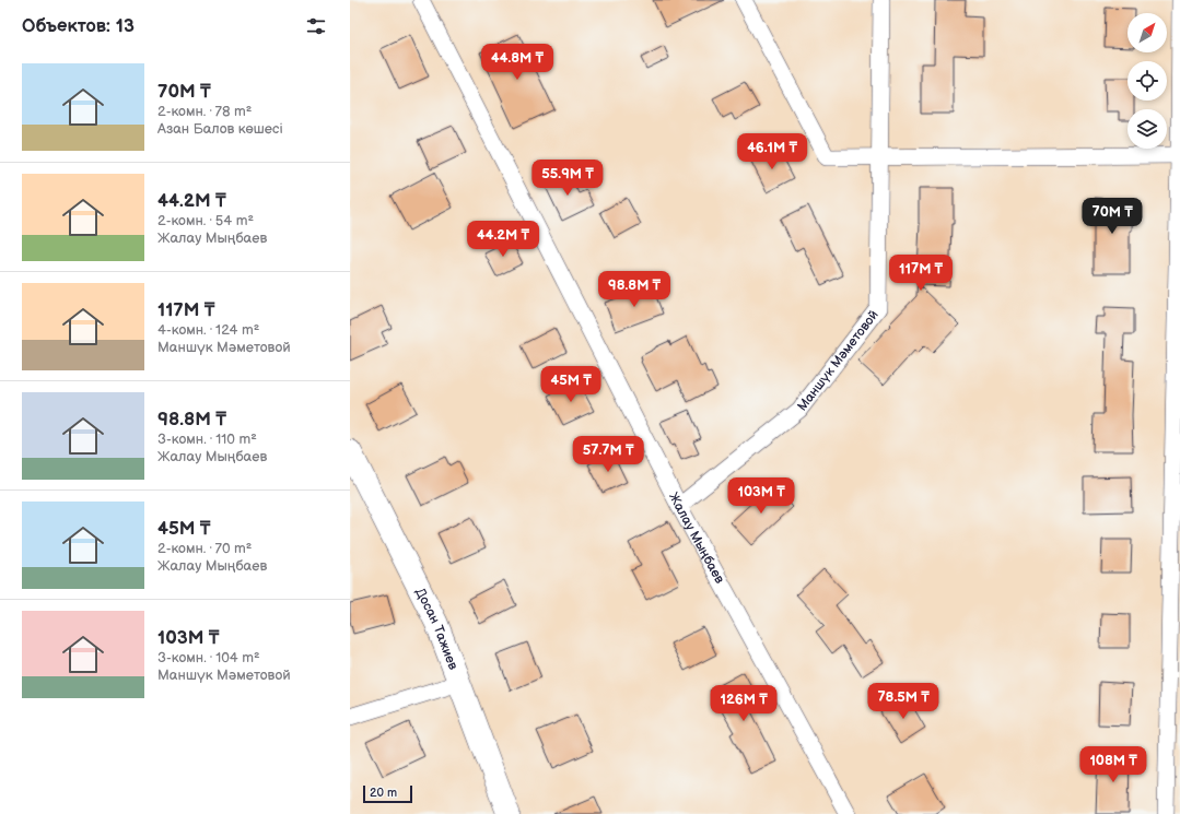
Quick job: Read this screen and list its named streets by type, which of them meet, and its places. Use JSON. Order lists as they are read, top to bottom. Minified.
{"streets":{"street":["Маншүк Мәметовой","Жалау Мыңбаев","Досан Тажиев"]},"crossings":[["Маншүк Мәметовой","Жалау Мыңбаев"]],"scale_bar":"20 m","north":"top right","page":{"heading":"Объектов: 13","price":["44.8M ₸","46.1M ₸","55.9M ₸","70M ₸","44.2M ₸","117M ₸","98.8M ₸","45M ₸","57.7M ₸","103M ₸","78.5M ₸","126M ₸","108M ₸"],"list":[{"name":"70M ₸","note":"2-комн. · 78 m² · Азан Балов көшесі"},{"name":"44.2M ₸","note":"2-комн. · 54 m² · Жалау Мыңбаев"},{"name":"117M ₸","note":"4-комн. · 124 m² · Маншүк Мәметовой"},{"name":"98.8M ₸","note":"3-комн. · 110 m² · Жалау Мыңбаев"},{"name":"45M ₸","note":"2-комн. · 70 m² · Жалау Мыңбаев"},{"name":"103M ₸","note":"3-комн. · 104 m² · Маншүк Мәметовой"}],"scale":"20 m"}}
